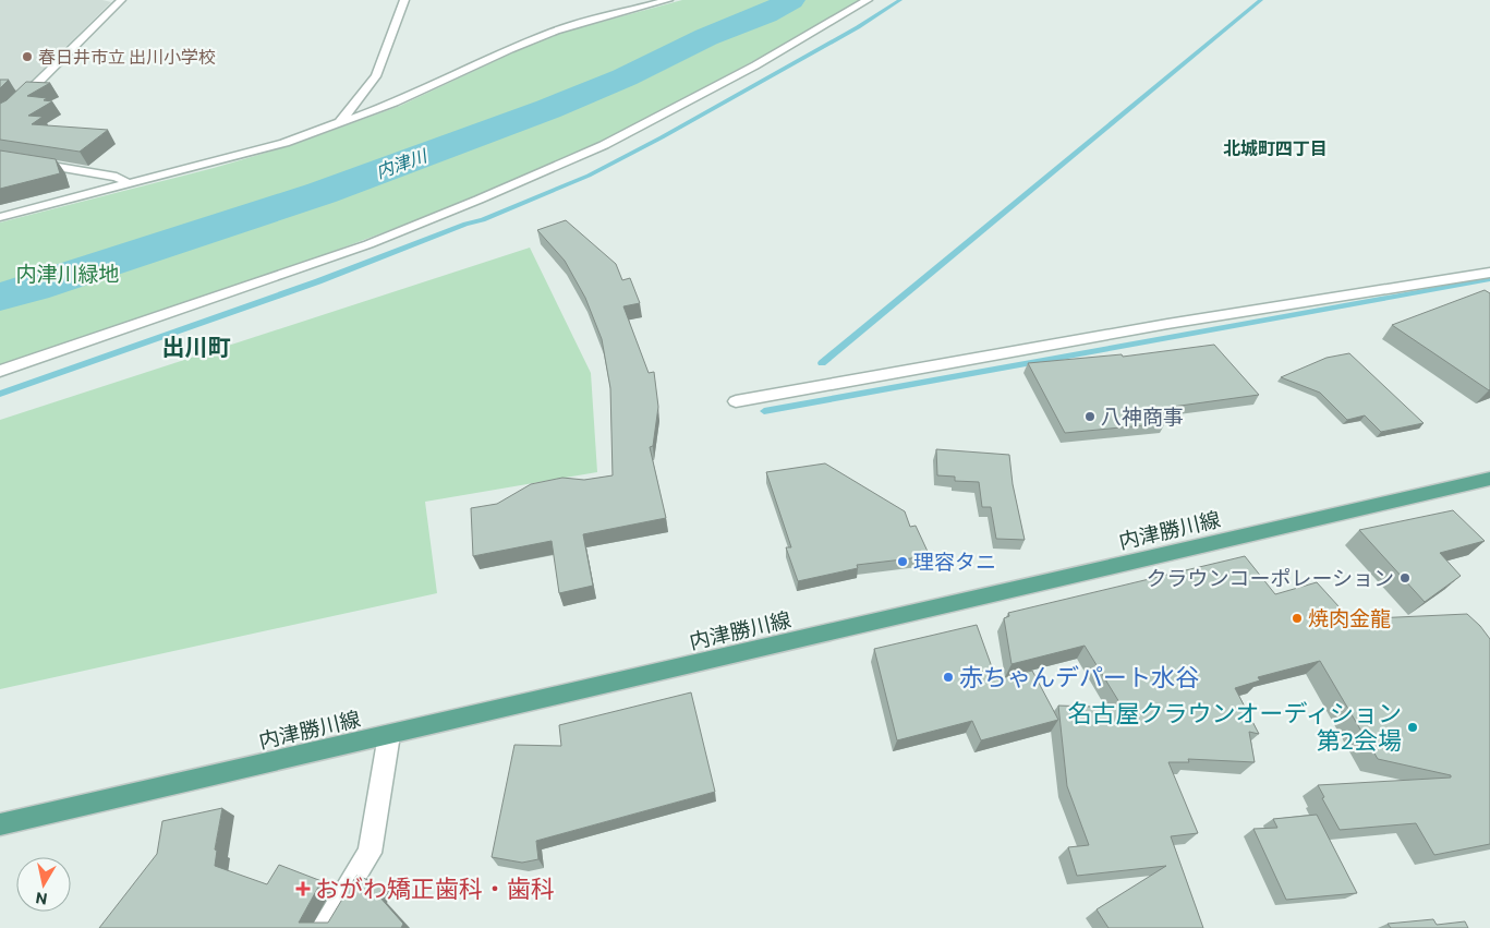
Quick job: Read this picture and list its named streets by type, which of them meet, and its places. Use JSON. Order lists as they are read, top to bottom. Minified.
{"streets":{"main road":["内津勝川線"]},"districts":["北城町四丁目","出川町"],"water":["内津川"],"parks":["内津川緑地"],"places":{"other":["春日井市立 出川小学校","八神商事","理容タニ","クラウンコーポレーション","焼肉金龍","赤ちゃんデパート水谷","名古屋クラウンオーディション 第2会場"],"health":["おがわ矯正歯科・歯科"]},"north":"bottom"}
